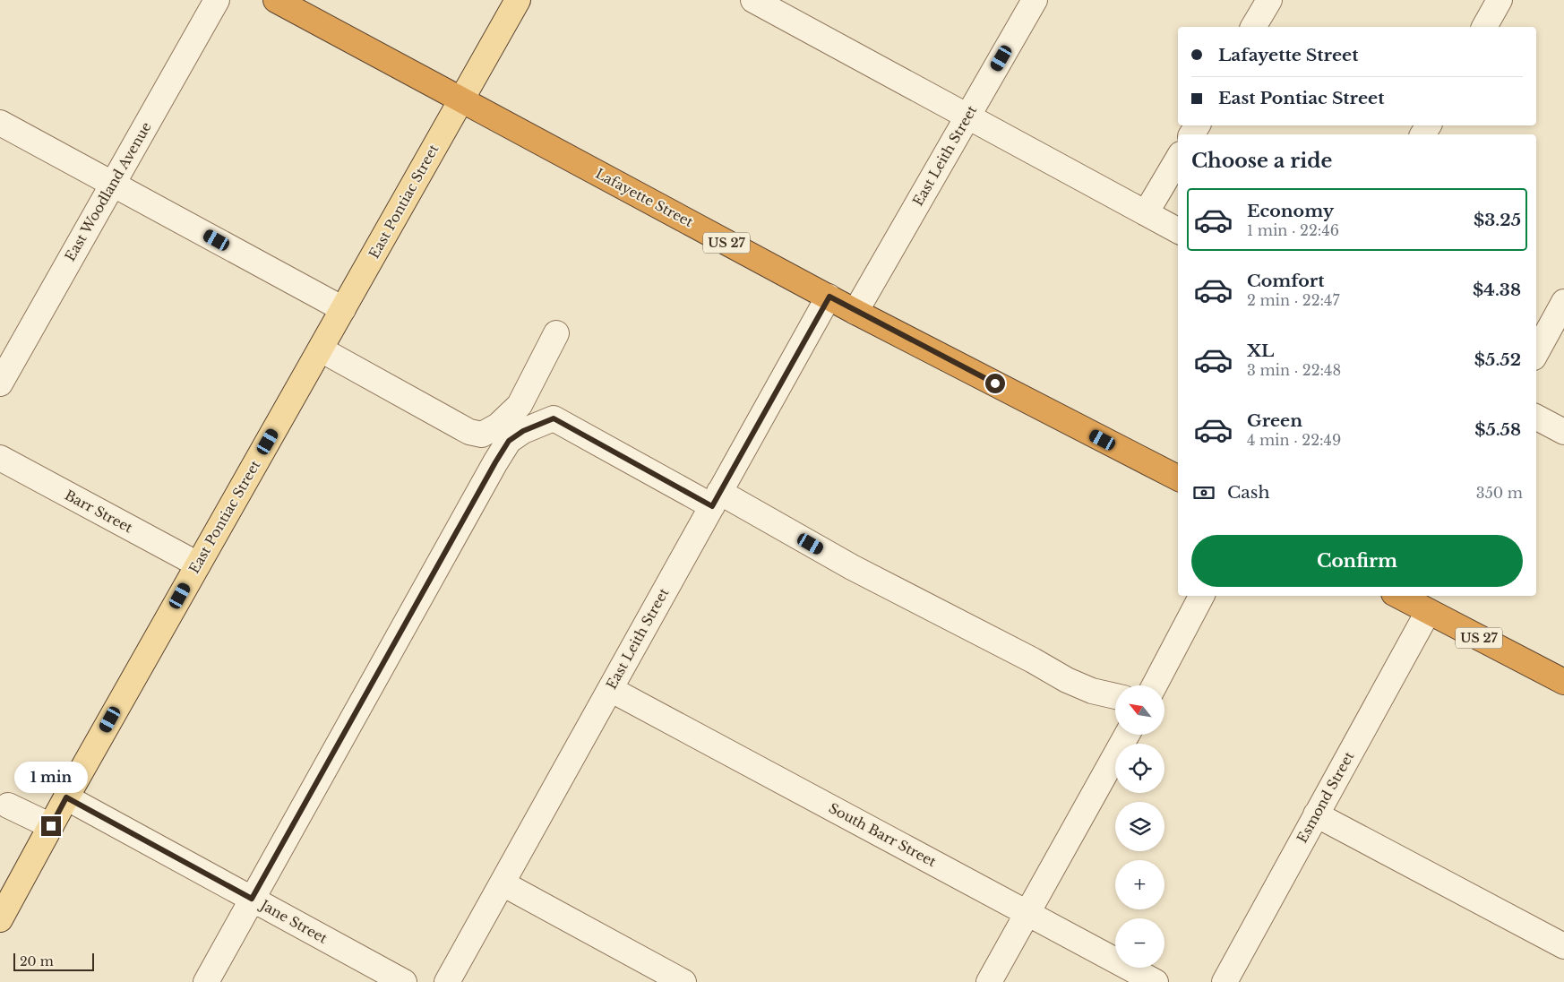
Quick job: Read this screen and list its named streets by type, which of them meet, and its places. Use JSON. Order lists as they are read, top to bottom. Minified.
{"streets":{"highway":["Lafayette Street","US 27"],"main road":["East Pontiac Street"],"street":["East Leith Street","East Woodland Avenue","Barr Street","Esmond Street","South Barr Street","Jane Street"]},"crossings":[["East Leith Street","Lafayette Street"],["East Leith Street","South Barr Street"],["Lafayette Street","East Pontiac Street"],["East Pontiac Street","Barr Street"],["East Pontiac Street","Jane Street"],["US 27","Esmond Street"]],"scale_bar":"20 m","north":"top left","page":{"banner":["Lafayette Street","East Pontiac Street"],"heading":"Choose a ride","list":[{"name":"Economy","note":"1 min · 22:46","value":"$3.25"},{"name":"Comfort","note":"2 min · 22:47","value":"$4.38"},{"name":"XL","note":"3 min · 22:48","value":"$5.52"},{"name":"Green","note":"4 min · 22:49","value":"$5.58"}],"pay":["Cash","350 m"],"buttons":"Confirm","map_buttons":["+","−"],"bubble":"1 min","scale":"20 m"}}
